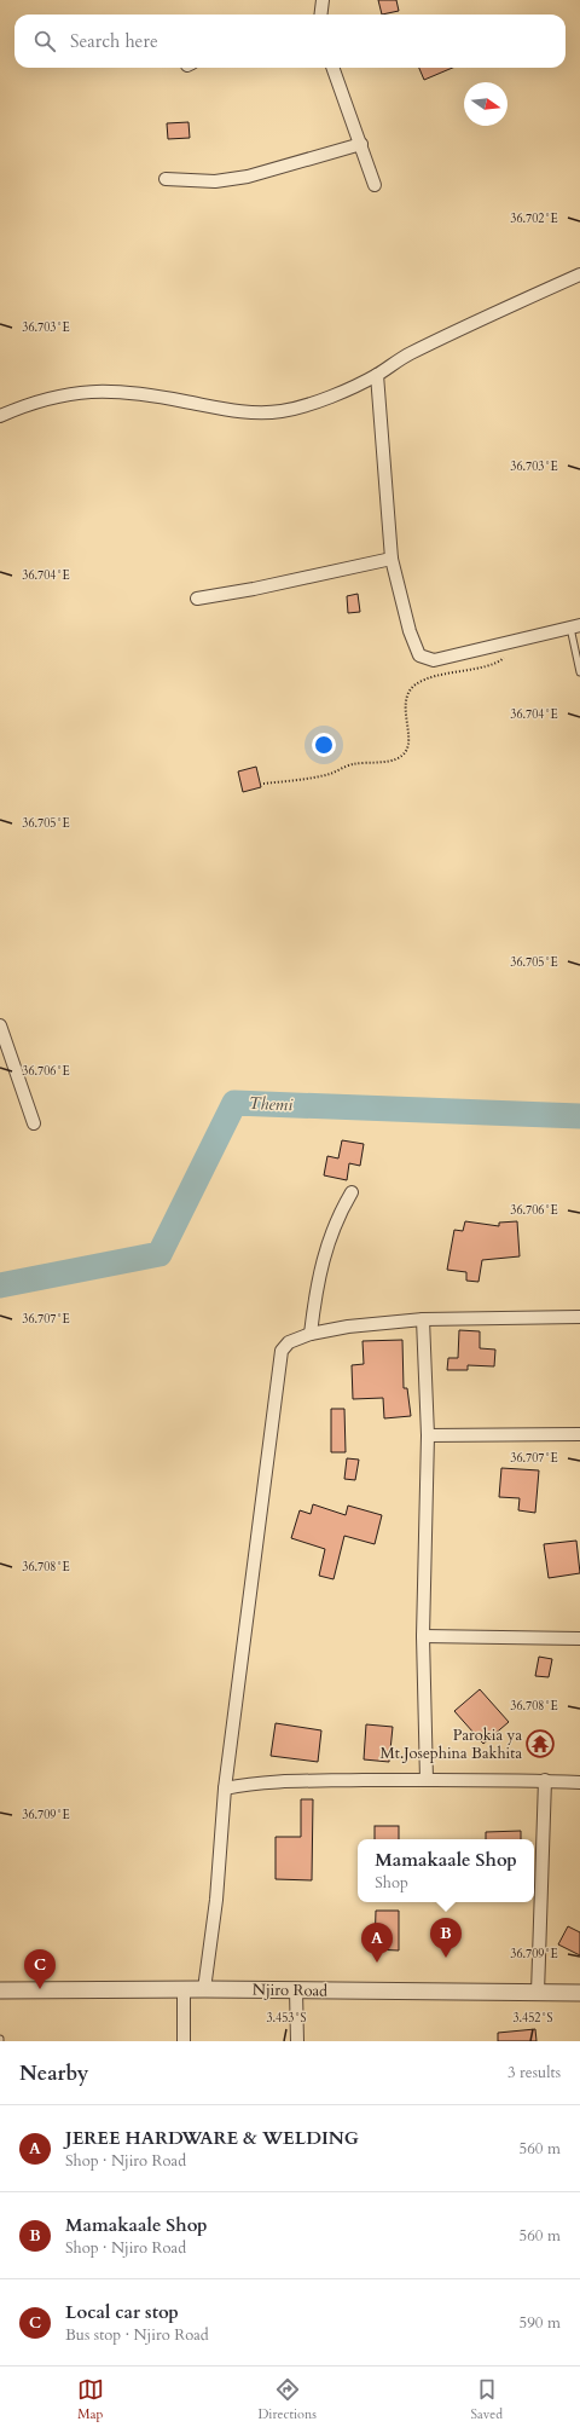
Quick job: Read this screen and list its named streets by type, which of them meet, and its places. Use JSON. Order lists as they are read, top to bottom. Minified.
{"streets":{"street":["Njiro Road"]},"water":["Themi"],"places":{"temple":["Parokia ya Mt.Josephina Bakhita"]},"north":"right","page":{"search":"Search here","popup":["Mamakaale Shop","Shop"],"pins":["B","A","C"],"heading":["Nearby","3 results"],"list":[{"mark":"A","name":"JEREE HARDWARE & WELDING","note":"Shop · Njiro Road","value":"560 m"},{"mark":"B","name":"Mamakaale Shop","note":"Shop · Njiro Road","value":"560 m"},{"mark":"C","name":"Local car stop","note":"Bus stop · Njiro Road","value":"590 m"}],"nav":["Map","Directions","Saved"]},"coordinates":["36.702°E","36.703°E","36.704°E","36.705°E","36.706°E","36.707°E","36.708°E","36.709°E","3.453°S","3.452°S"]}
